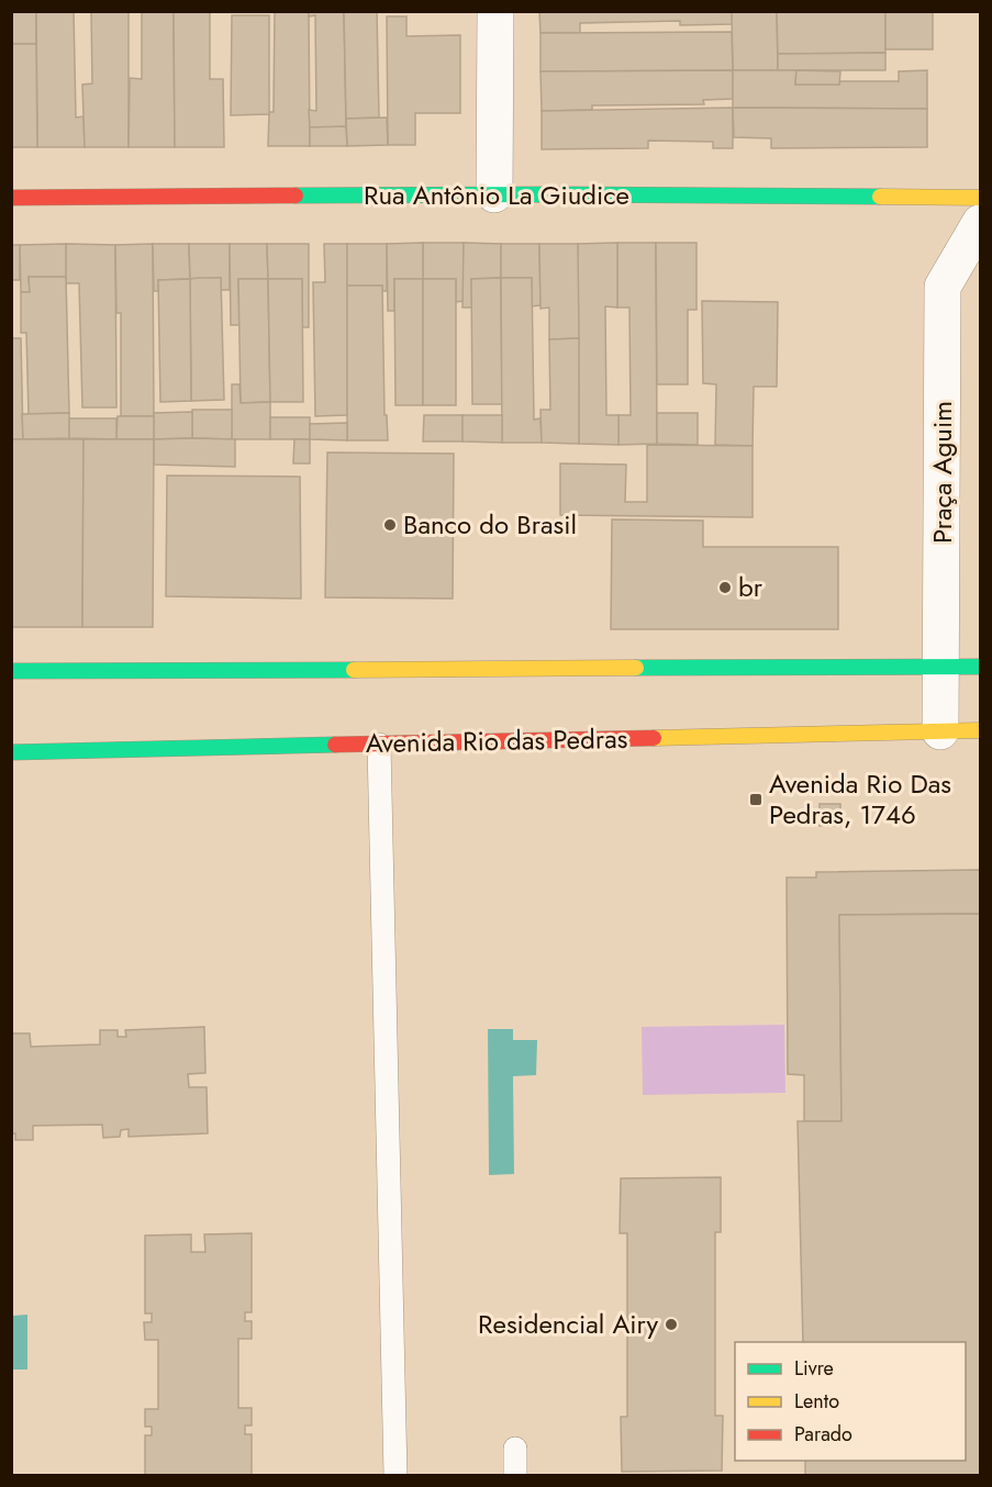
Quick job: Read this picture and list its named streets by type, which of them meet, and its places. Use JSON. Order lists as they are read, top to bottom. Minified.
{"streets":{"main road":["Rua Antônio La Giudice","Avenida Rio das Pedras"],"street":["Praça Aguim"]},"crossings":[["Praça Aguim","Avenida Rio das Pedras"]],"places":{"other":["Banco do Brasil","br","Residencial Airy"],"transit":["Avenida Rio Das Pedras, 1746"]},"legend":["Livre","Lento","Parado"]}
